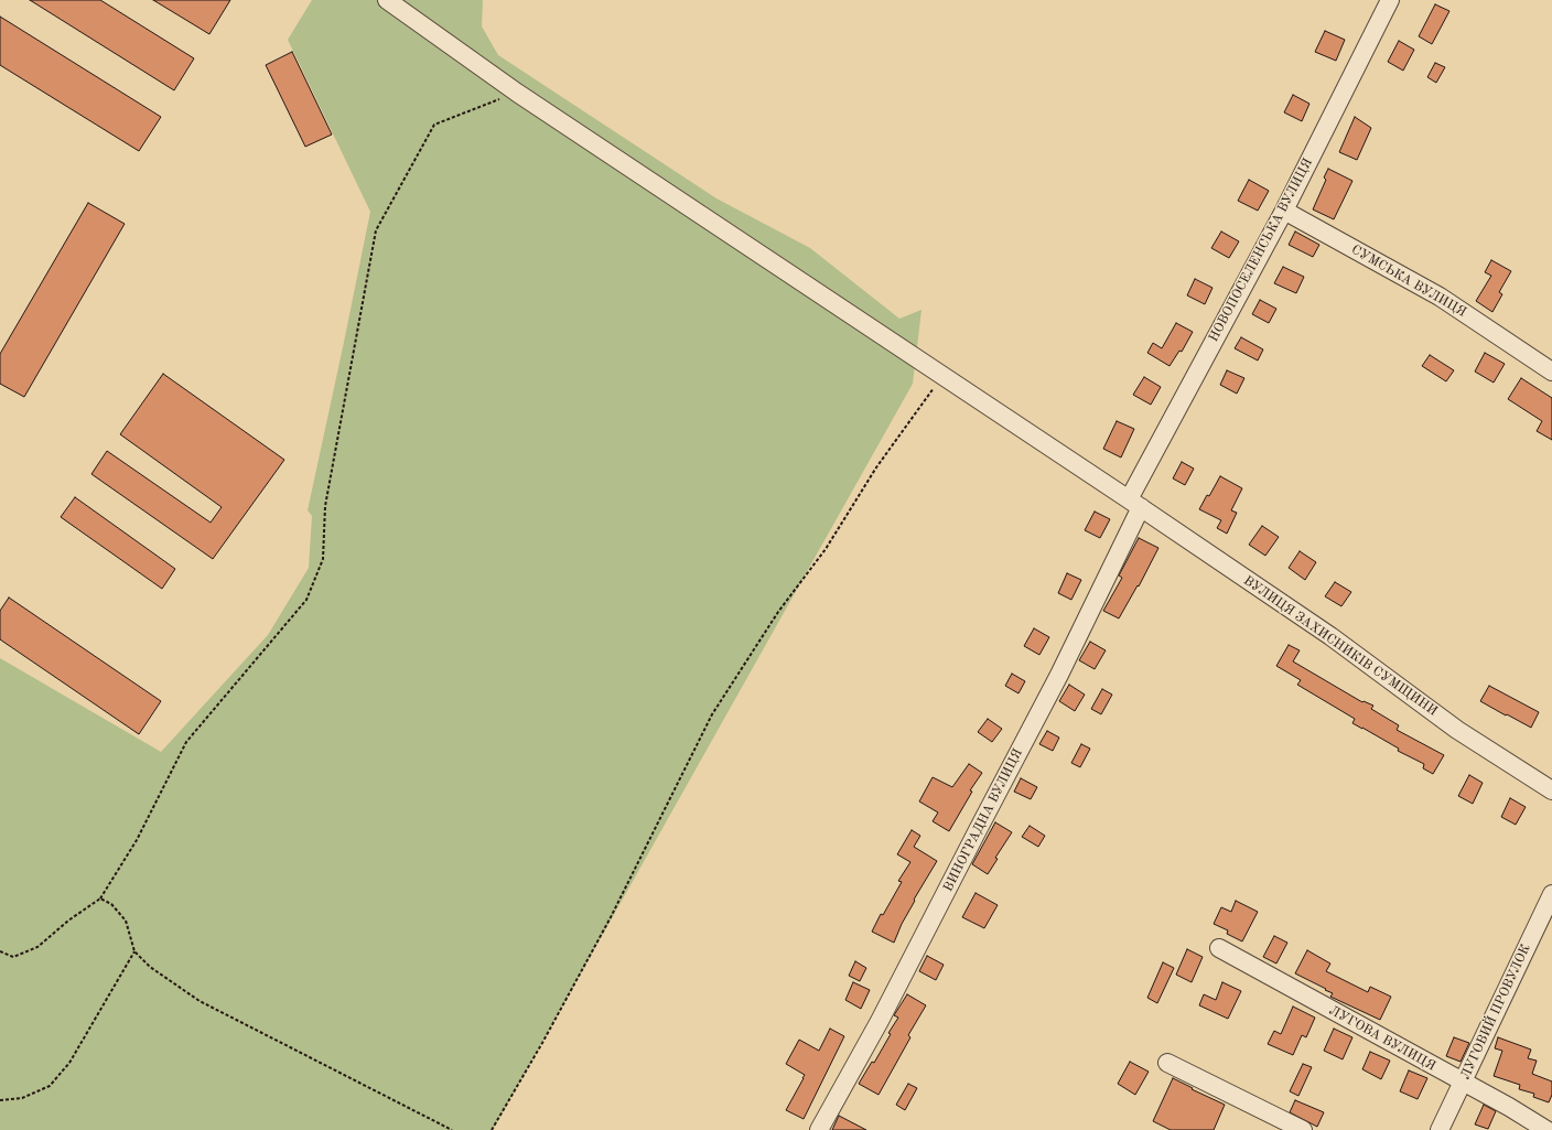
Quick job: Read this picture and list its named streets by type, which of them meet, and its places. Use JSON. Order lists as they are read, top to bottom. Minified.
{"streets":{"street":["НОВОПОСЕЛЕНСЬКА ВУЛИЦЯ","СУМСЬКА ВУЛИЦЯ","ВУЛИЦЯ ЗАХИСНИКІВ СУМЩИНИ","ВИНОГРАДНА ВУЛИЦЯ","ЛУГОВИЙ ПРОВУЛОК","ЛУГОВА ВУЛИЦЯ"]},"crossings":[["НОВОПОСЕЛЕНСЬКА ВУЛИЦЯ","СУМСЬКА ВУЛИЦЯ"],["НОВОПОСЕЛЕНСЬКА ВУЛИЦЯ","ВУЛИЦЯ ЗАХИСНИКІВ СУМЩИНИ"],["НОВОПОСЕЛЕНСЬКА ВУЛИЦЯ","ВИНОГРАДНА ВУЛИЦЯ"],["ВУЛИЦЯ ЗАХИСНИКІВ СУМЩИНИ","ВИНОГРАДНА ВУЛИЦЯ"],["ЛУГОВИЙ ПРОВУЛОК","ЛУГОВА ВУЛИЦЯ"]]}
